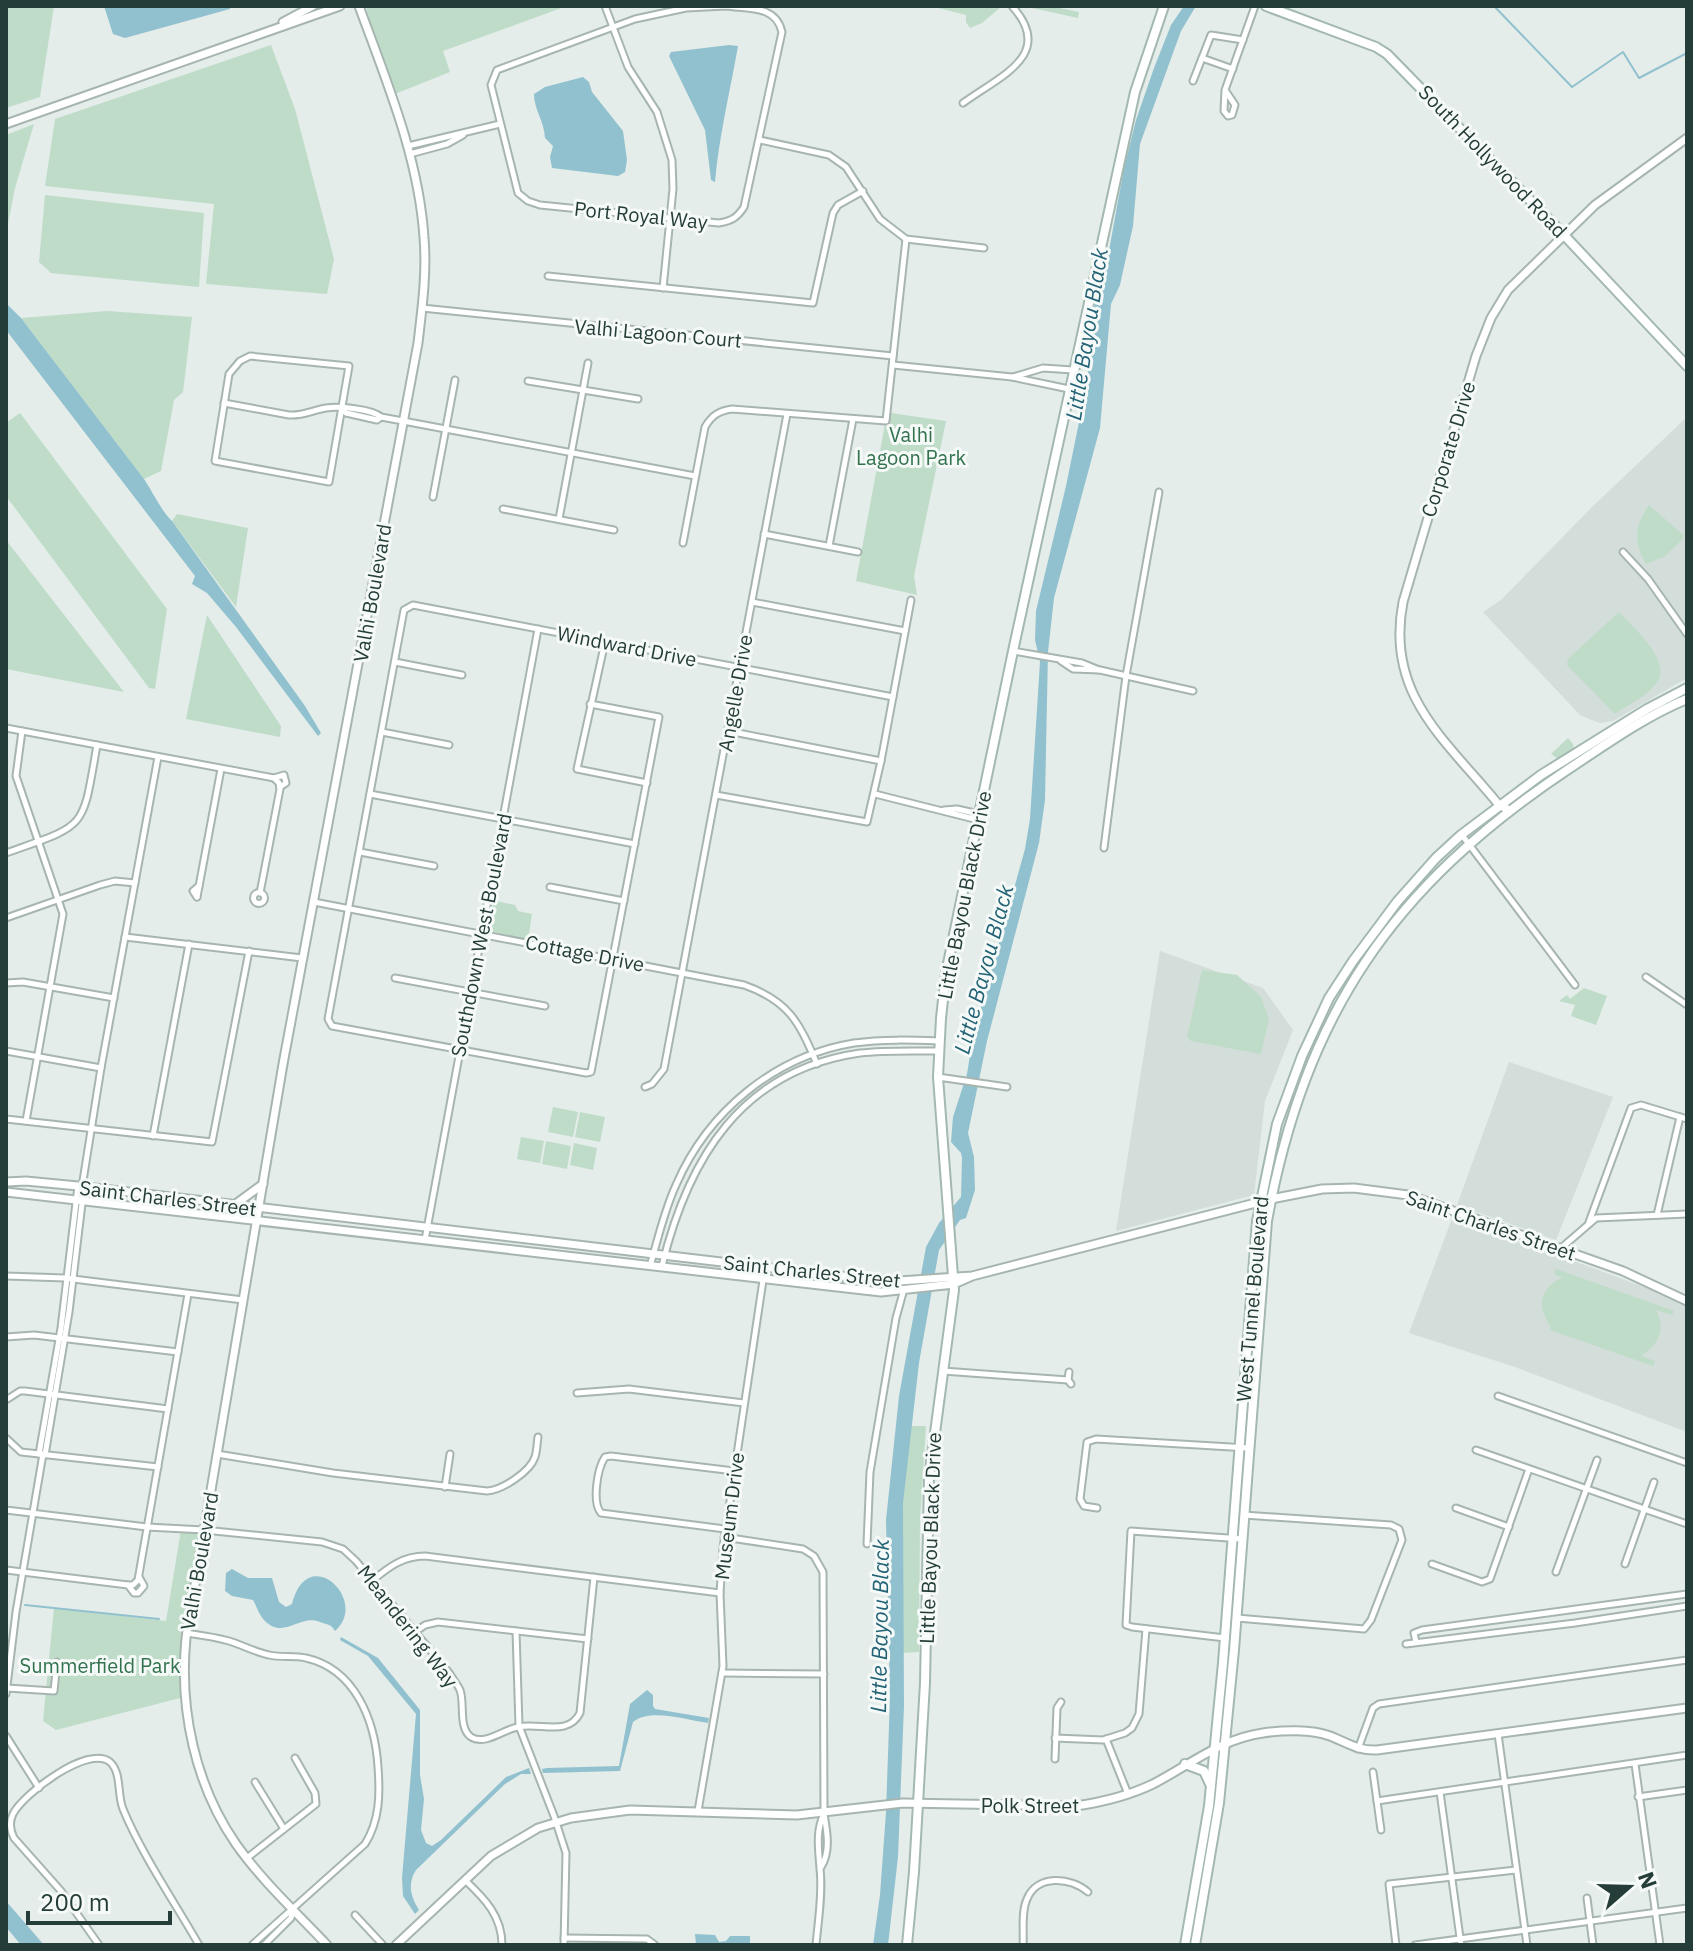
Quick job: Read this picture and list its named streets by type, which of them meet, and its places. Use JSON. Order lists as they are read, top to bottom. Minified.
{"streets":{"main road":["South Hollywood Road","Little Bayou Black Drive","West Tunnel Boulevard"],"street":["Port Royal Way","Valhi Lagoon Court","Corporate Drive","Valhi Boulevard","Windward Drive","Angelle Drive","Southdown West Boulevard","Cottage Drive","Saint Charles Street","Museum Drive","Meandering Way","Polk Street"]},"crossings":[["South Hollywood Road","Corporate Drive"],["Valhi Lagoon Court","Valhi Boulevard"],["Corporate Drive","West Tunnel Boulevard"],["Valhi Boulevard","Cottage Drive"],["Valhi Boulevard","Saint Charles Street"],["Valhi Boulevard","Meandering Way"],["Windward Drive","Angelle Drive"],["Windward Drive","Southdown West Boulevard"],["Angelle Drive","Cottage Drive"],["Little Bayou Black Drive","Saint Charles Street"],["Little Bayou Black Drive","Polk Street"],["Southdown West Boulevard","Cottage Drive"],["Southdown West Boulevard","Saint Charles Street"],["Saint Charles Street","West Tunnel Boulevard"],["Saint Charles Street","Museum Drive"],["West Tunnel Boulevard","Polk Street"],["Museum Drive","Polk Street"]],"water":["Little Bayou Black"],"parks":["Valhi Lagoon Park","Summerfield Park"],"scale_bar":"200 m","north":"right"}
